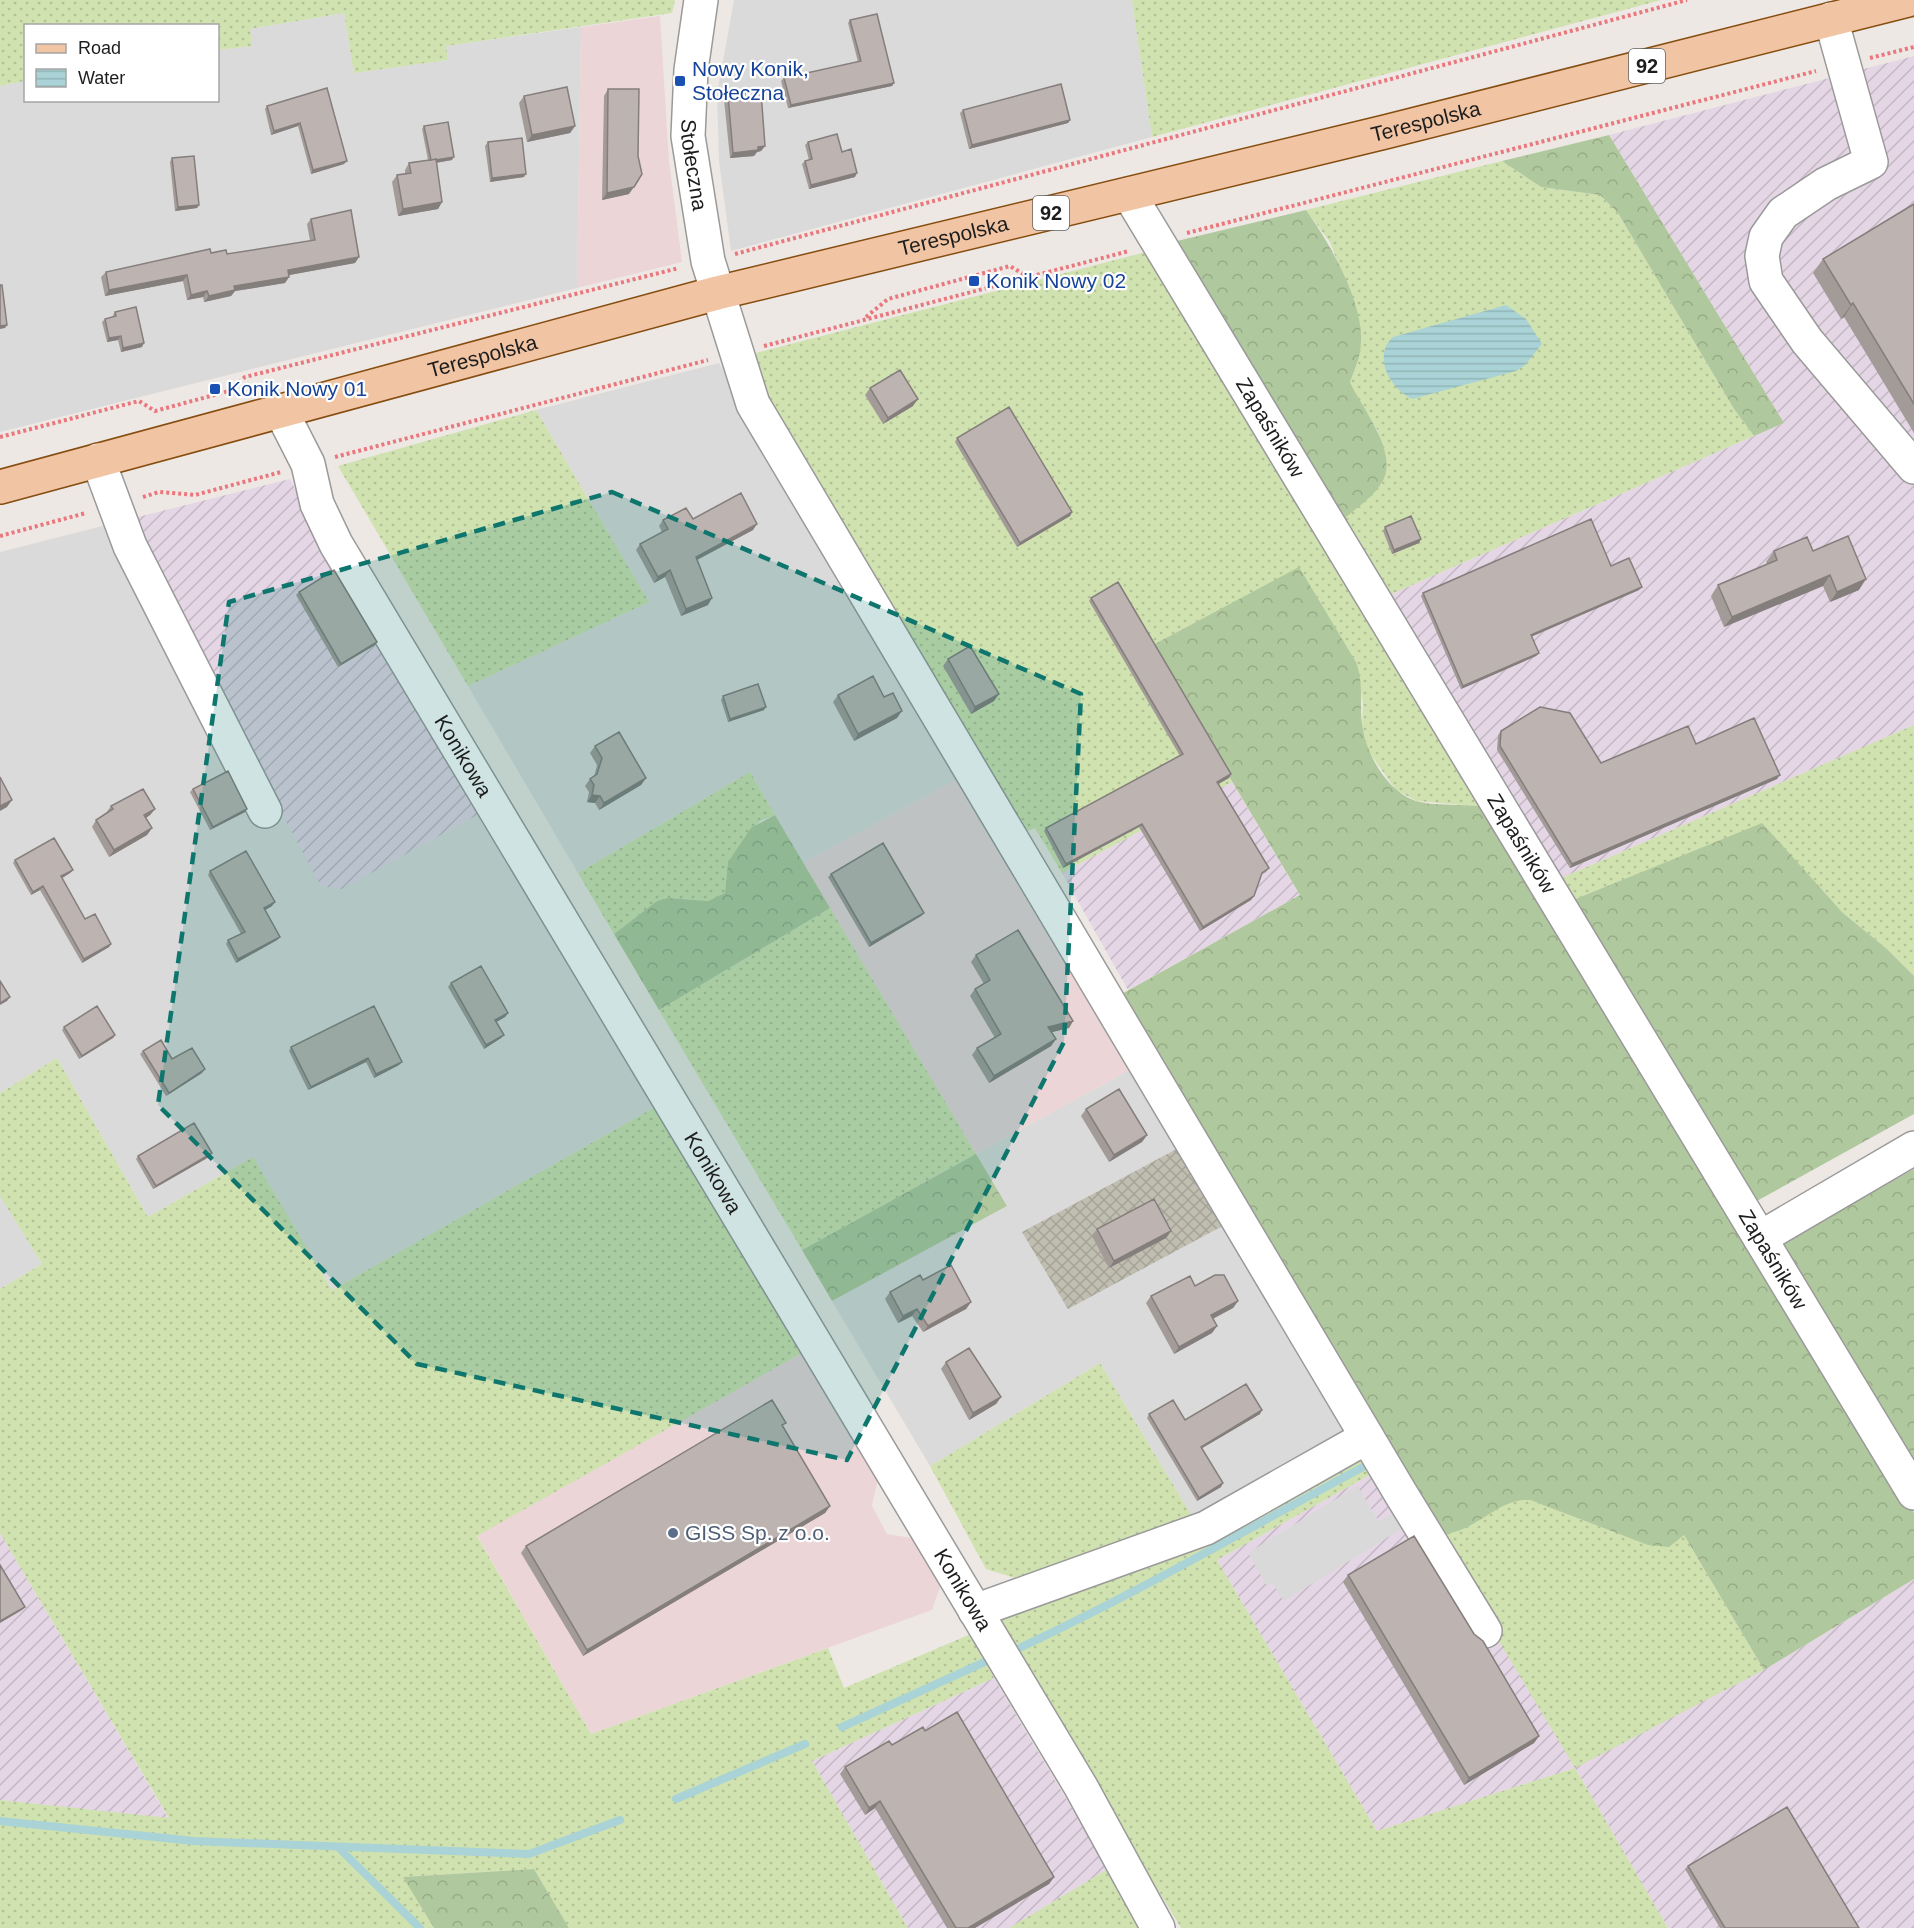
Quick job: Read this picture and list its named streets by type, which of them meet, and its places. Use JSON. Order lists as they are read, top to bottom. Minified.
{"streets":{"main road":["92","Terespolska"],"street":["Stołeczna","Zapaśników","Konikowa"]},"crossings":[["Terespolska","Stołeczna"],["Terespolska","Zapaśników"],["Terespolska","Konikowa"]],"places":{"transit":["Nowy Konik, Stołeczna","Konik Nowy 02","Konik Nowy 01"],"other":["GISS Sp. z o.o."]},"legend":["Road","Water"]}
